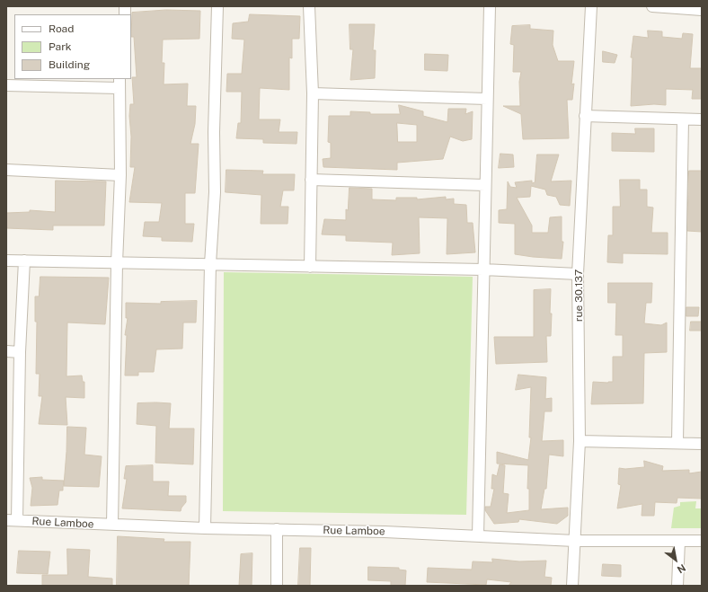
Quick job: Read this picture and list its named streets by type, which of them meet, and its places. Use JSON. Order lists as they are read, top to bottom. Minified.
{"streets":{"street":["rue 30.137","Rue Lamboe"]},"crossings":[["rue 30.137","Rue Lamboe"]],"legend":["Road","Park","Building"],"north":"bottom right"}
